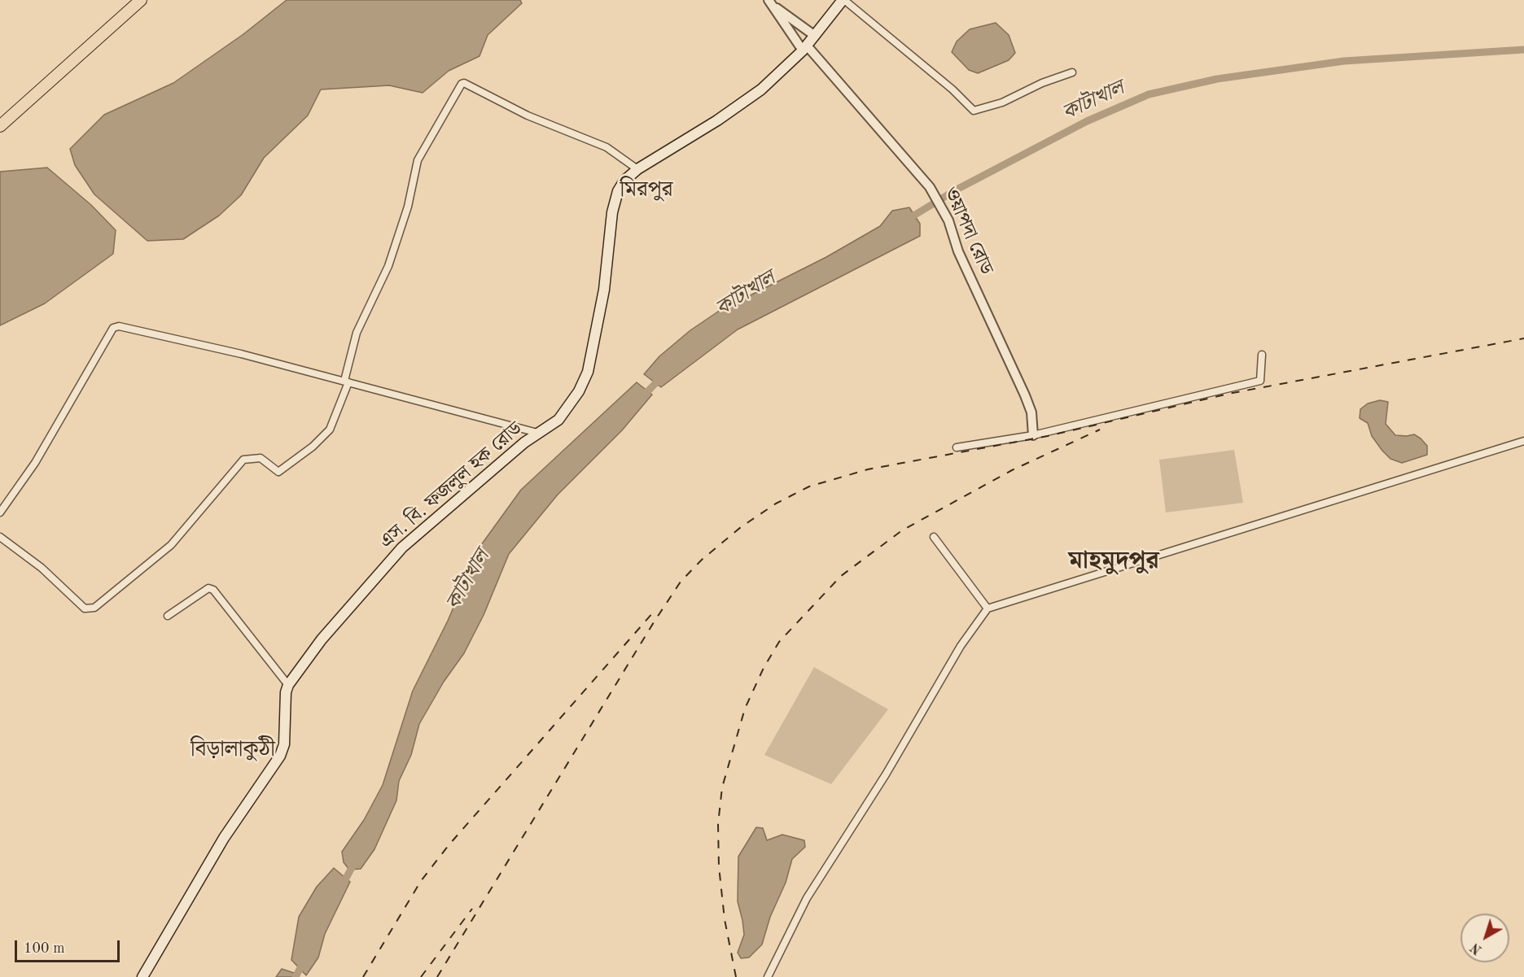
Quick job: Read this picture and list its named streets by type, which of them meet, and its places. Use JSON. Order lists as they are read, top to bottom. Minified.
{"streets":{"main road":["এস. বি. ফজলুল হক রোড"],"street":["ওয়াপদা রোড"]},"crossings":[["ওয়াপদা রোড","এস. বি. ফজলুল হক রোড"]],"districts":["মিরপুর","মাহমুদপুর","বিড়ালাকুঠী"],"water":["কাটাখাল"],"scale_bar":"100 m","north":"bottom left"}
